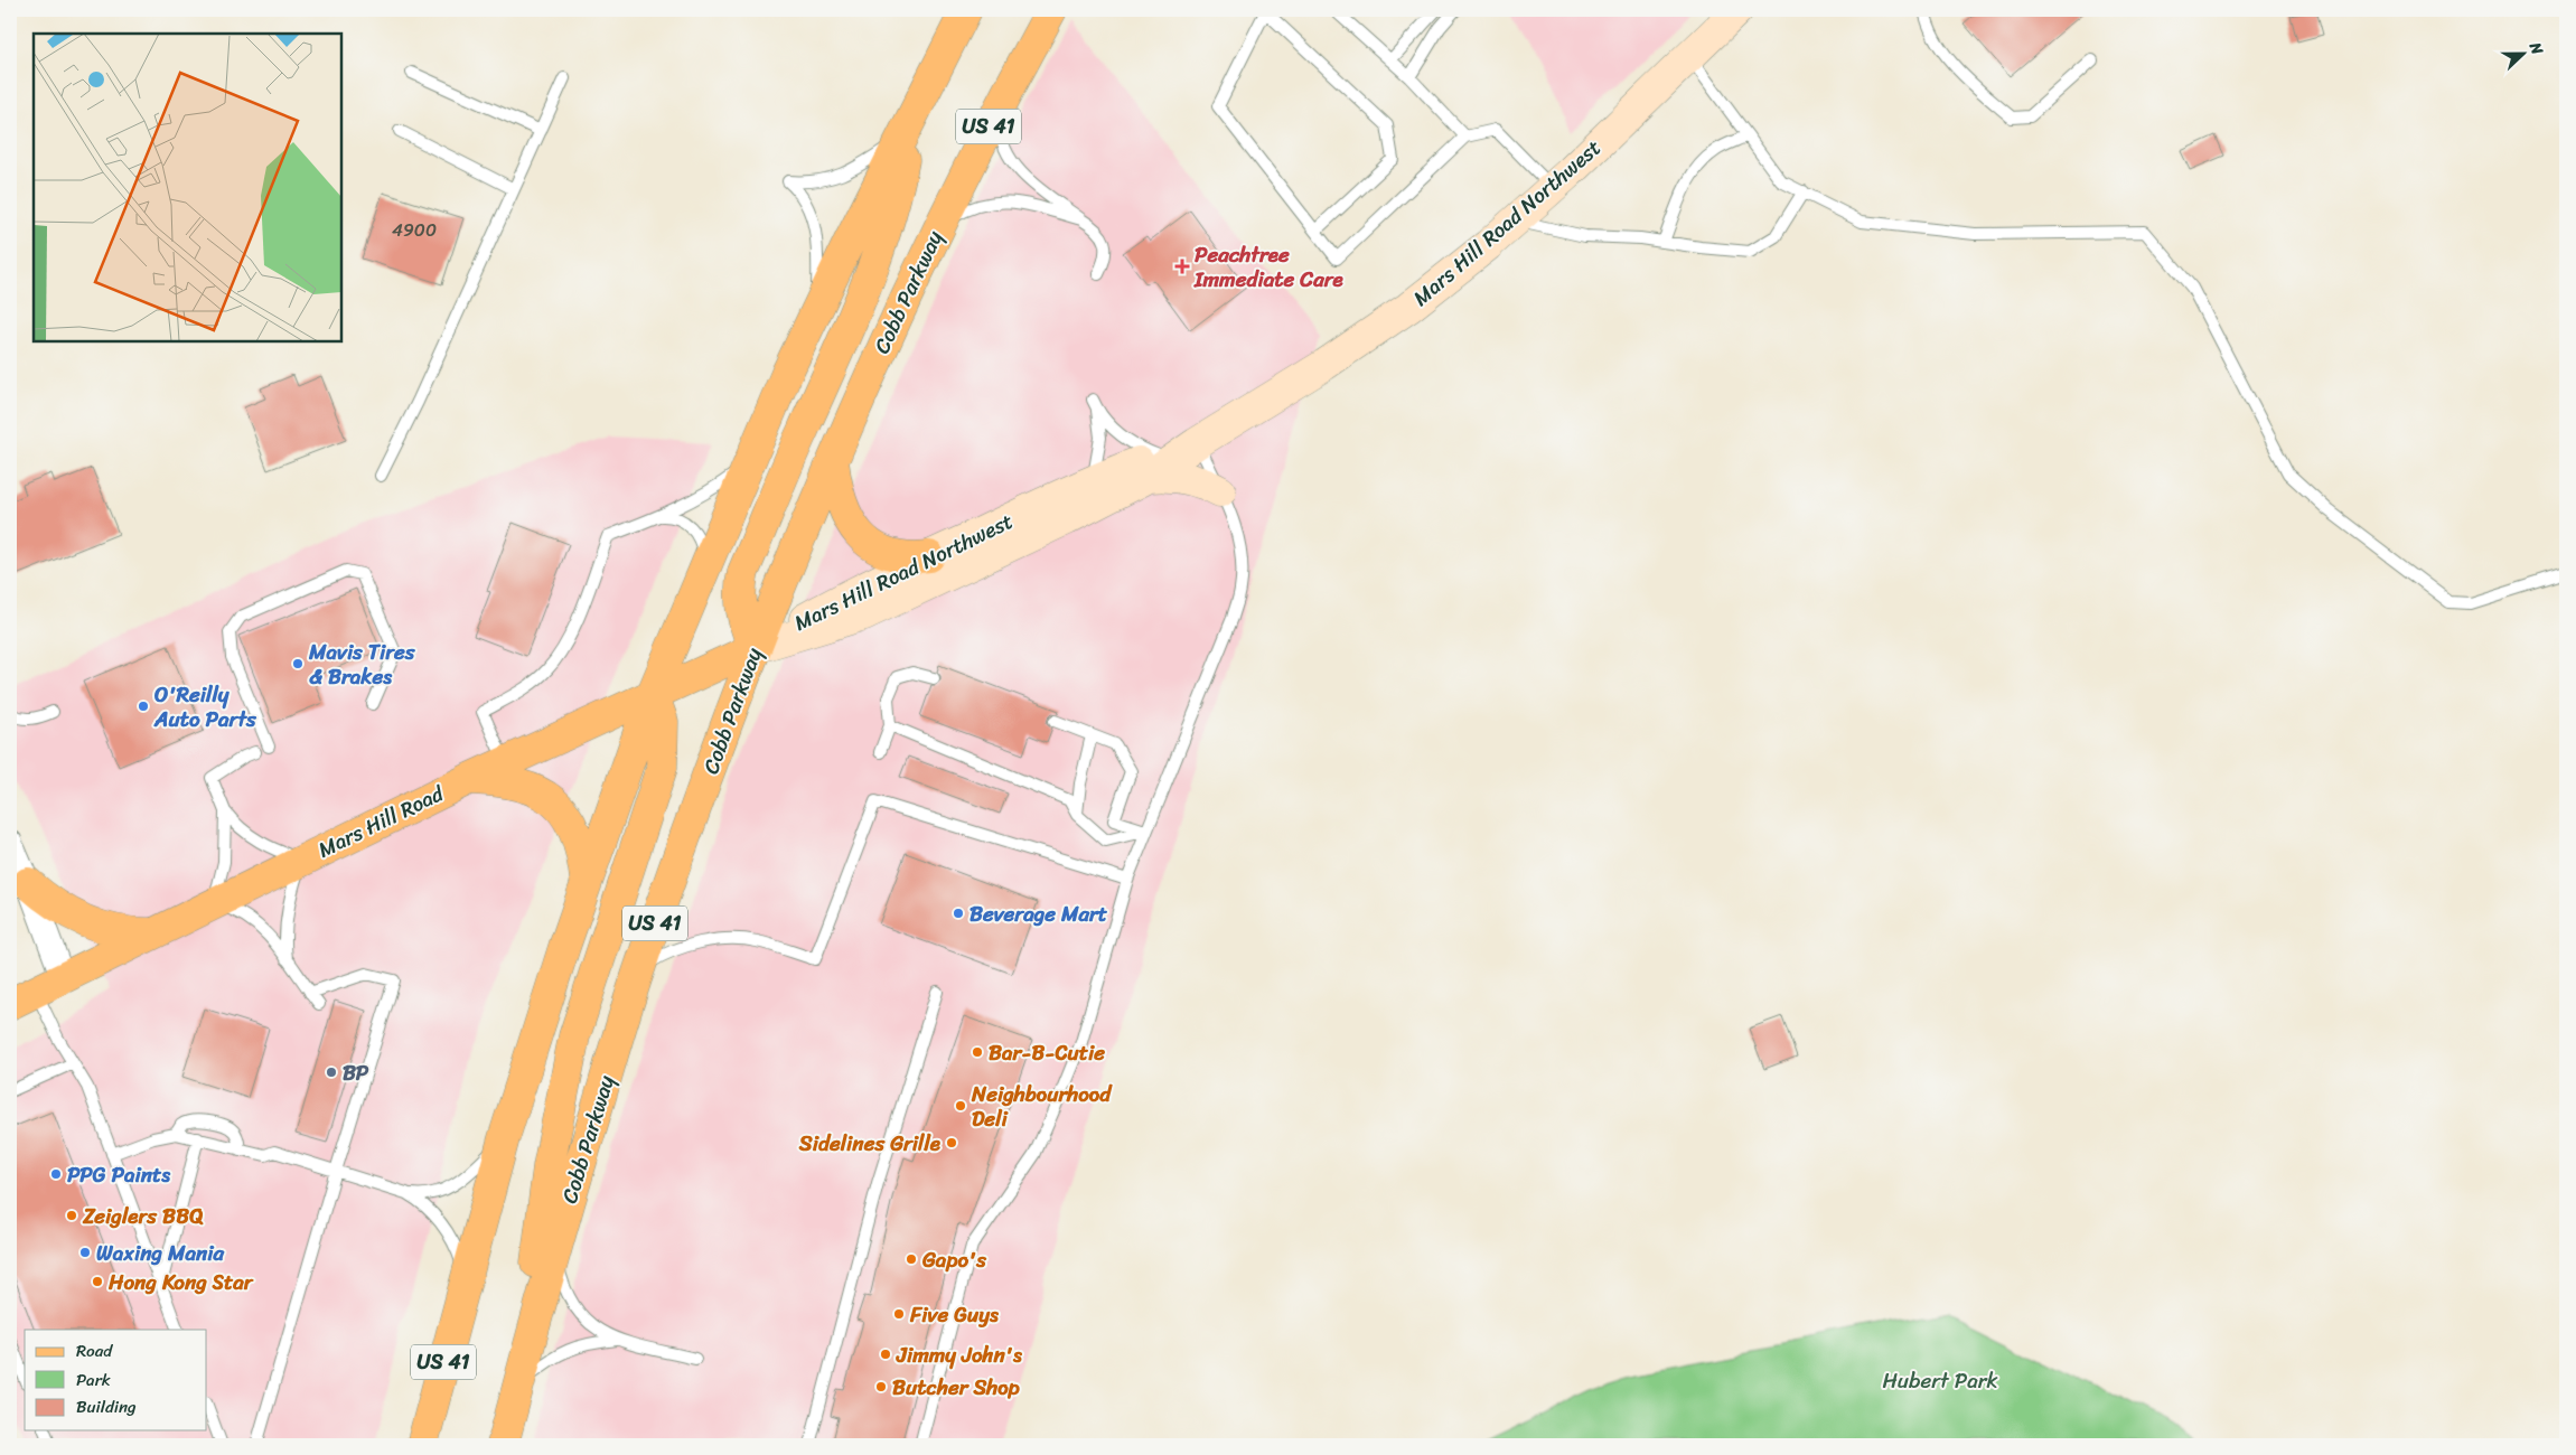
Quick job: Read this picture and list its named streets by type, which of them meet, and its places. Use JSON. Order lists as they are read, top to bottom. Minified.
{"streets":{"main road":["US 41","Cobb Parkway","Mars Hill Road"],"street":["Mars Hill Road Northwest"]},"crossings":[["US 41","Mars Hill Road"],["Mars Hill Road Northwest","Cobb Parkway"],["Mars Hill Road Northwest","Mars Hill Road"],["Cobb Parkway","Mars Hill Road"]],"parks":["Hubert Park"],"places":{"health":["Peachtree Immediate Care"],"other":["Mavis Tires & Brakes","O'Reilly Auto Parts","Beverage Mart","Bar-B-Cutie","BP","Neighbourhood Deli","Sidelines Grille","PPG Paints","Zeiglers BBQ","Waxing Mania","Gapo's","Hong Kong Star","Five Guys","Jimmy John's","Butcher Shop"]},"house_numbers":["4900"],"legend":["Road","Park","Building"],"north":"right"}
